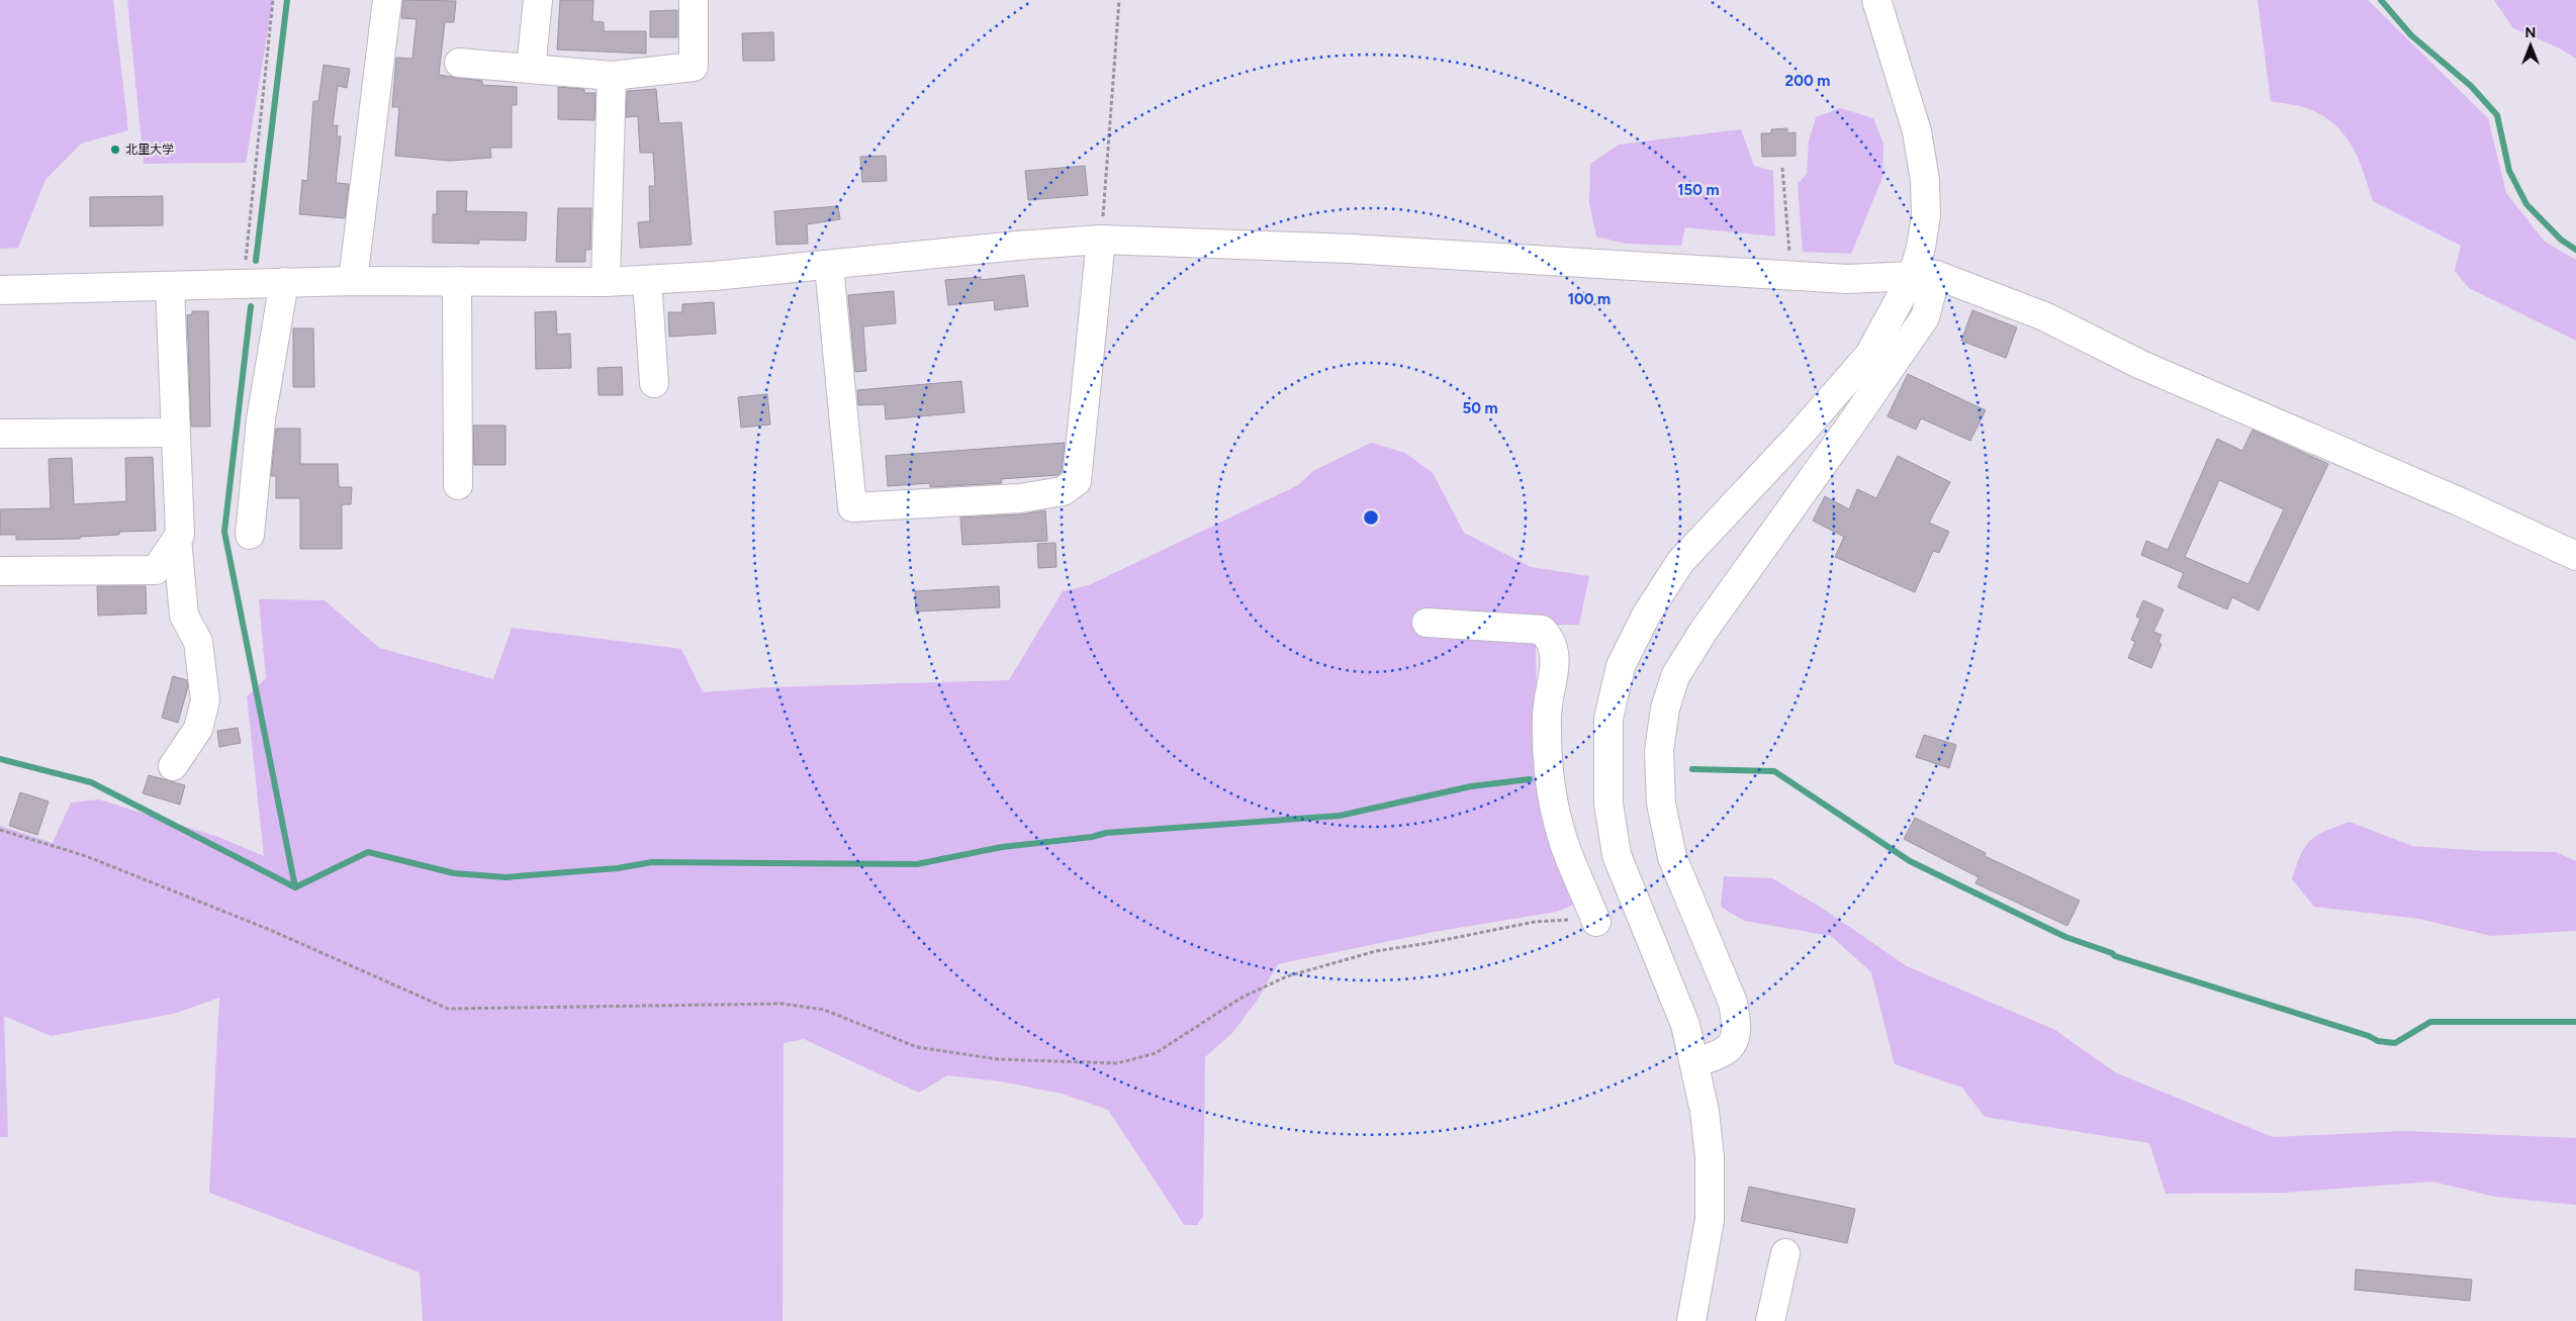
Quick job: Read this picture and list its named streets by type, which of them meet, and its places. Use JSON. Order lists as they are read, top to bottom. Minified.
{"places":["北里大学"],"north":"top","rings":["200 m","150 m","100 m","50 m"]}
